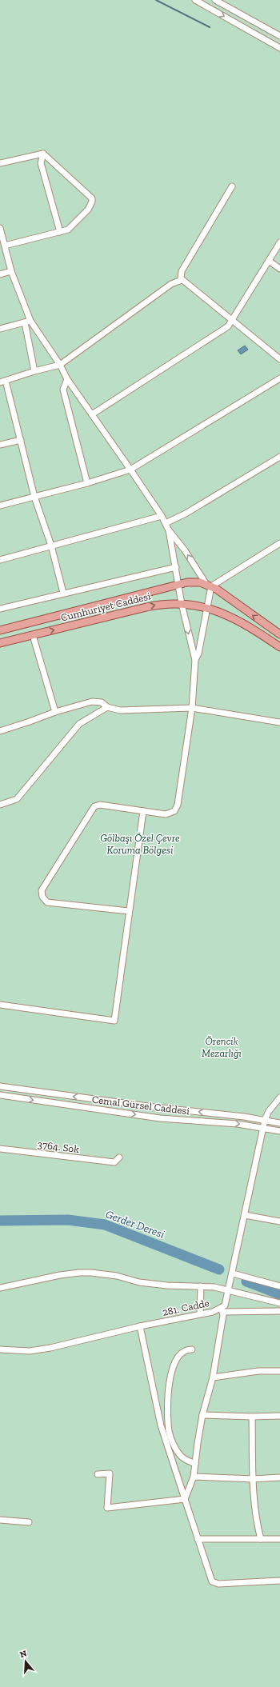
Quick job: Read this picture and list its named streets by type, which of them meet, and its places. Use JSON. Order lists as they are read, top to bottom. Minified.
{"streets":{"main road":["Cumhuriyet Caddesi"],"street":["Cemal Gürsel Caddesi","3764. Sok","281. Cadde"]},"crossings":[["Cemal Gürsel Caddesi","281. Cadde"]],"water":["Gerder Deresi"],"parks":["Gölbaşı Özel Çevre Koruma Bölgesi","Örencik Mezarlığı"],"north":"top"}
